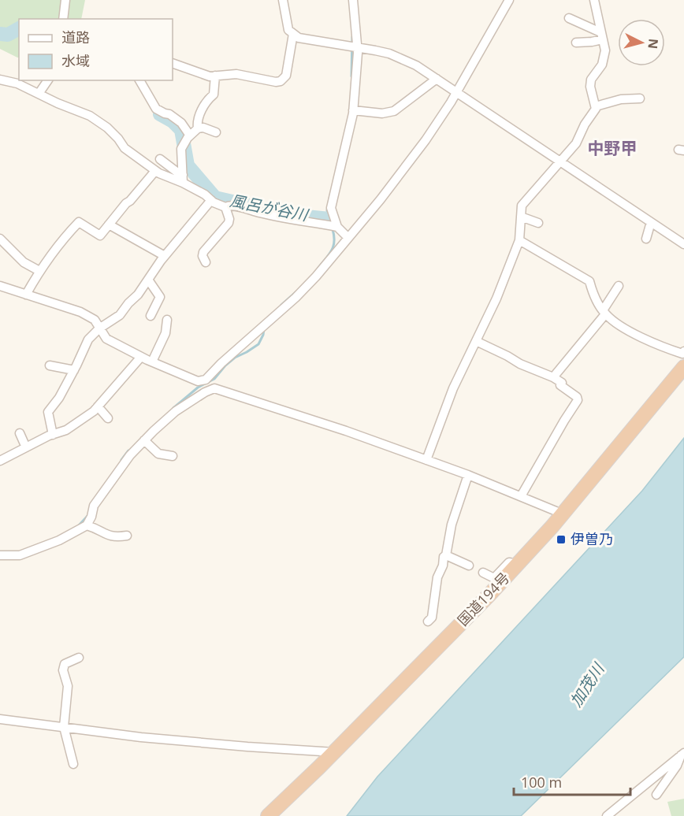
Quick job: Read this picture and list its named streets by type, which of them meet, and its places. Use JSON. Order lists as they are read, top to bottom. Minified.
{"streets":{"highway":["国道194号"]},"districts":["中野甲"],"water":["風呂が谷川","加茂川"],"places":{"transit":["伊曽乃"]},"legend":["道路","水域"],"scale_bar":"100 m","north":"right"}
